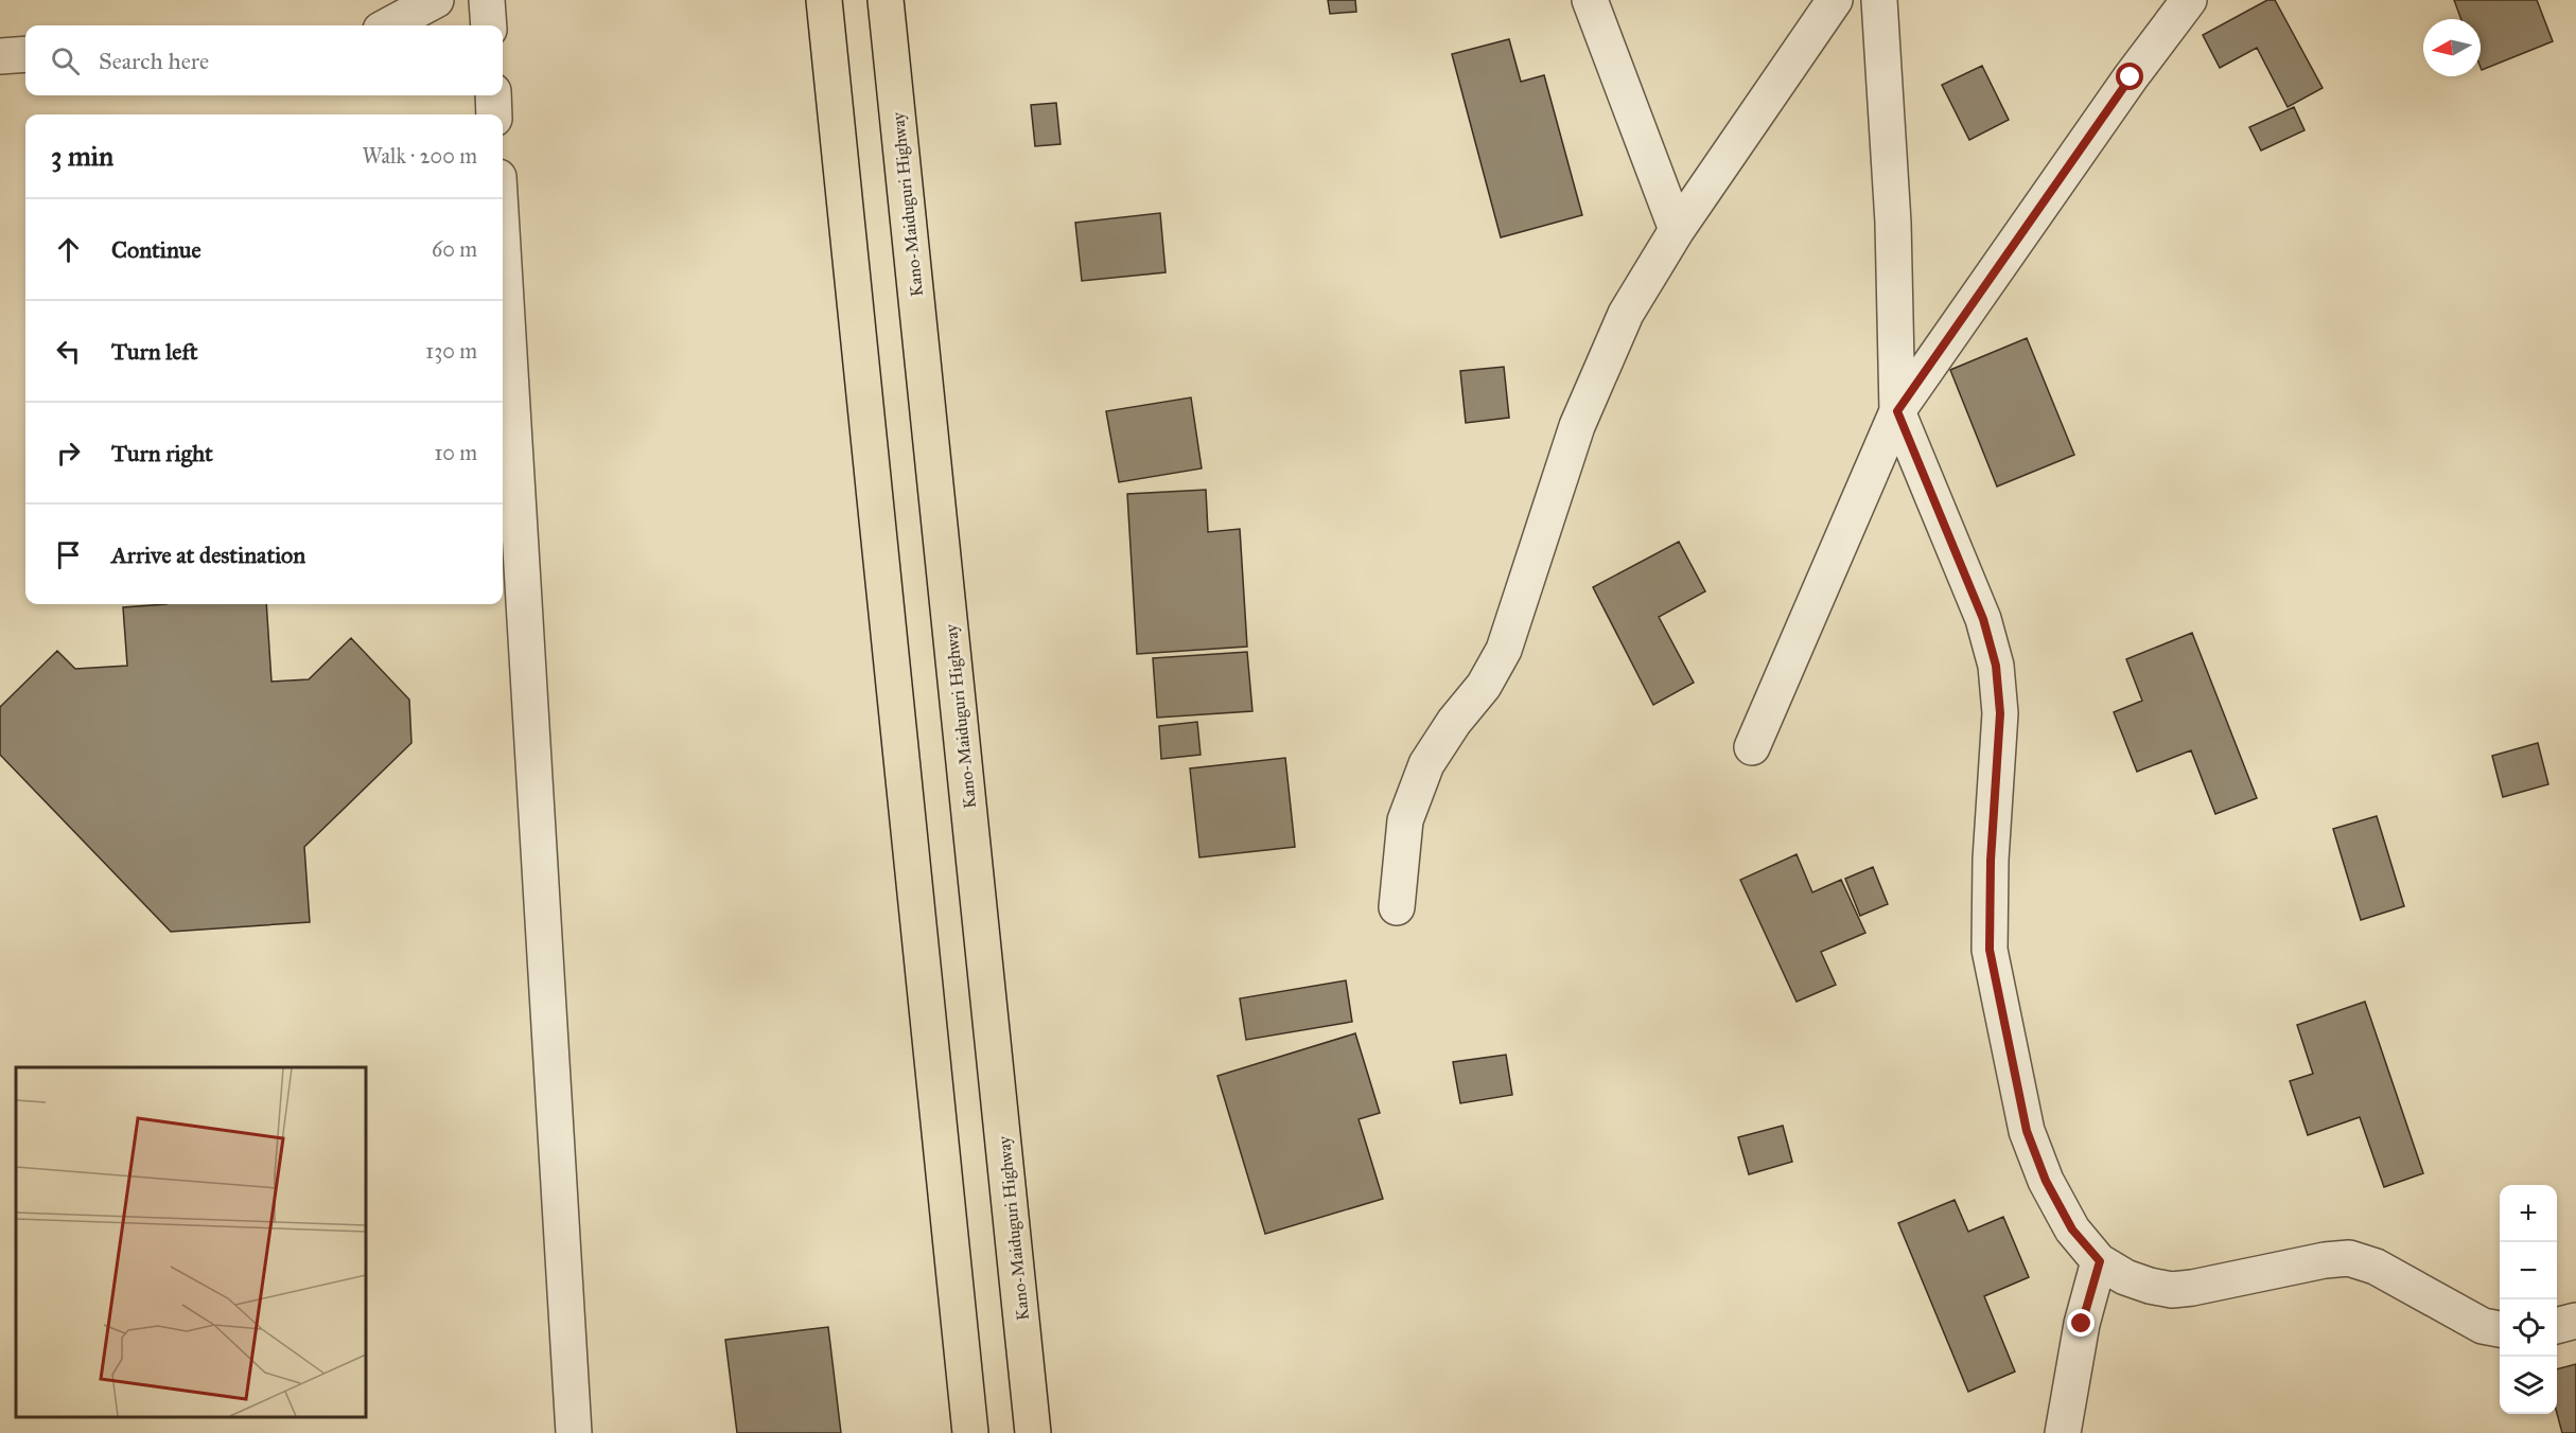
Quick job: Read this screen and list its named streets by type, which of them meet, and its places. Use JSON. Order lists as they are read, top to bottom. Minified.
{"streets":{"highway":["Kano-Maiduguri Highway"]},"north":"left","page":{"search":"Search here","heading":["3 min","Walk · 200 m"],"list":[["Continue","60 m"],["Turn left","130 m"],["Turn right","10 m"],"Arrive at destination"],"map_buttons":["+","−"]}}
